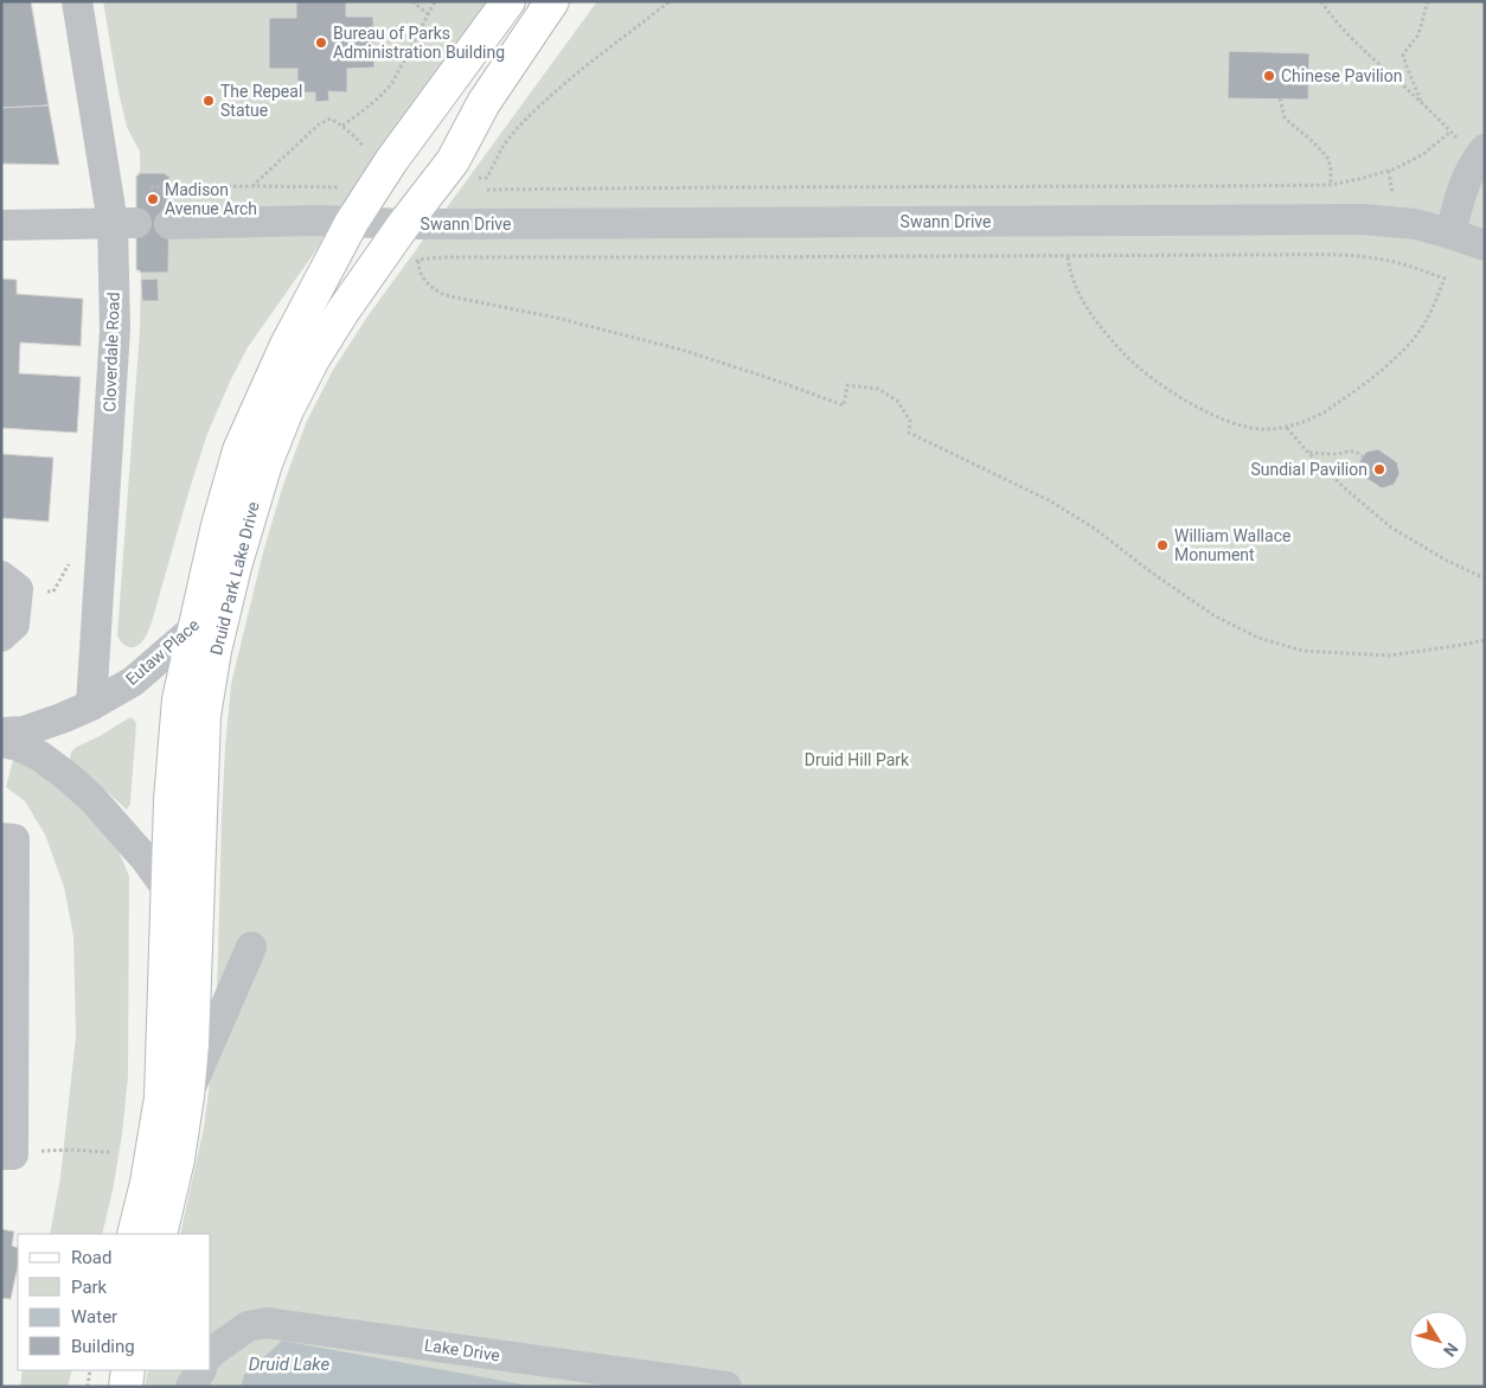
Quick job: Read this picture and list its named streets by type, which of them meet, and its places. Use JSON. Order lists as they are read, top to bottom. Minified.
{"streets":{"main road":["Druid Park Lake Drive"],"street":["Swann Drive","Cloverdale Road","Eutaw Place","Lake Drive"]},"crossings":[["Swann Drive","Druid Park Lake Drive"],["Cloverdale Road","Eutaw Place"],["Druid Park Lake Drive","Eutaw Place"]],"water":["Druid Lake"],"parks":["Druid Hill Park"],"places":["Bureau of Parks Administration Building","Chinese Pavilion","The Repeal Statue","Madison Avenue Arch","Sundial Pavilion","William Wallace Monument"],"legend":["Road","Park","Water","Building"],"north":"bottom right"}
